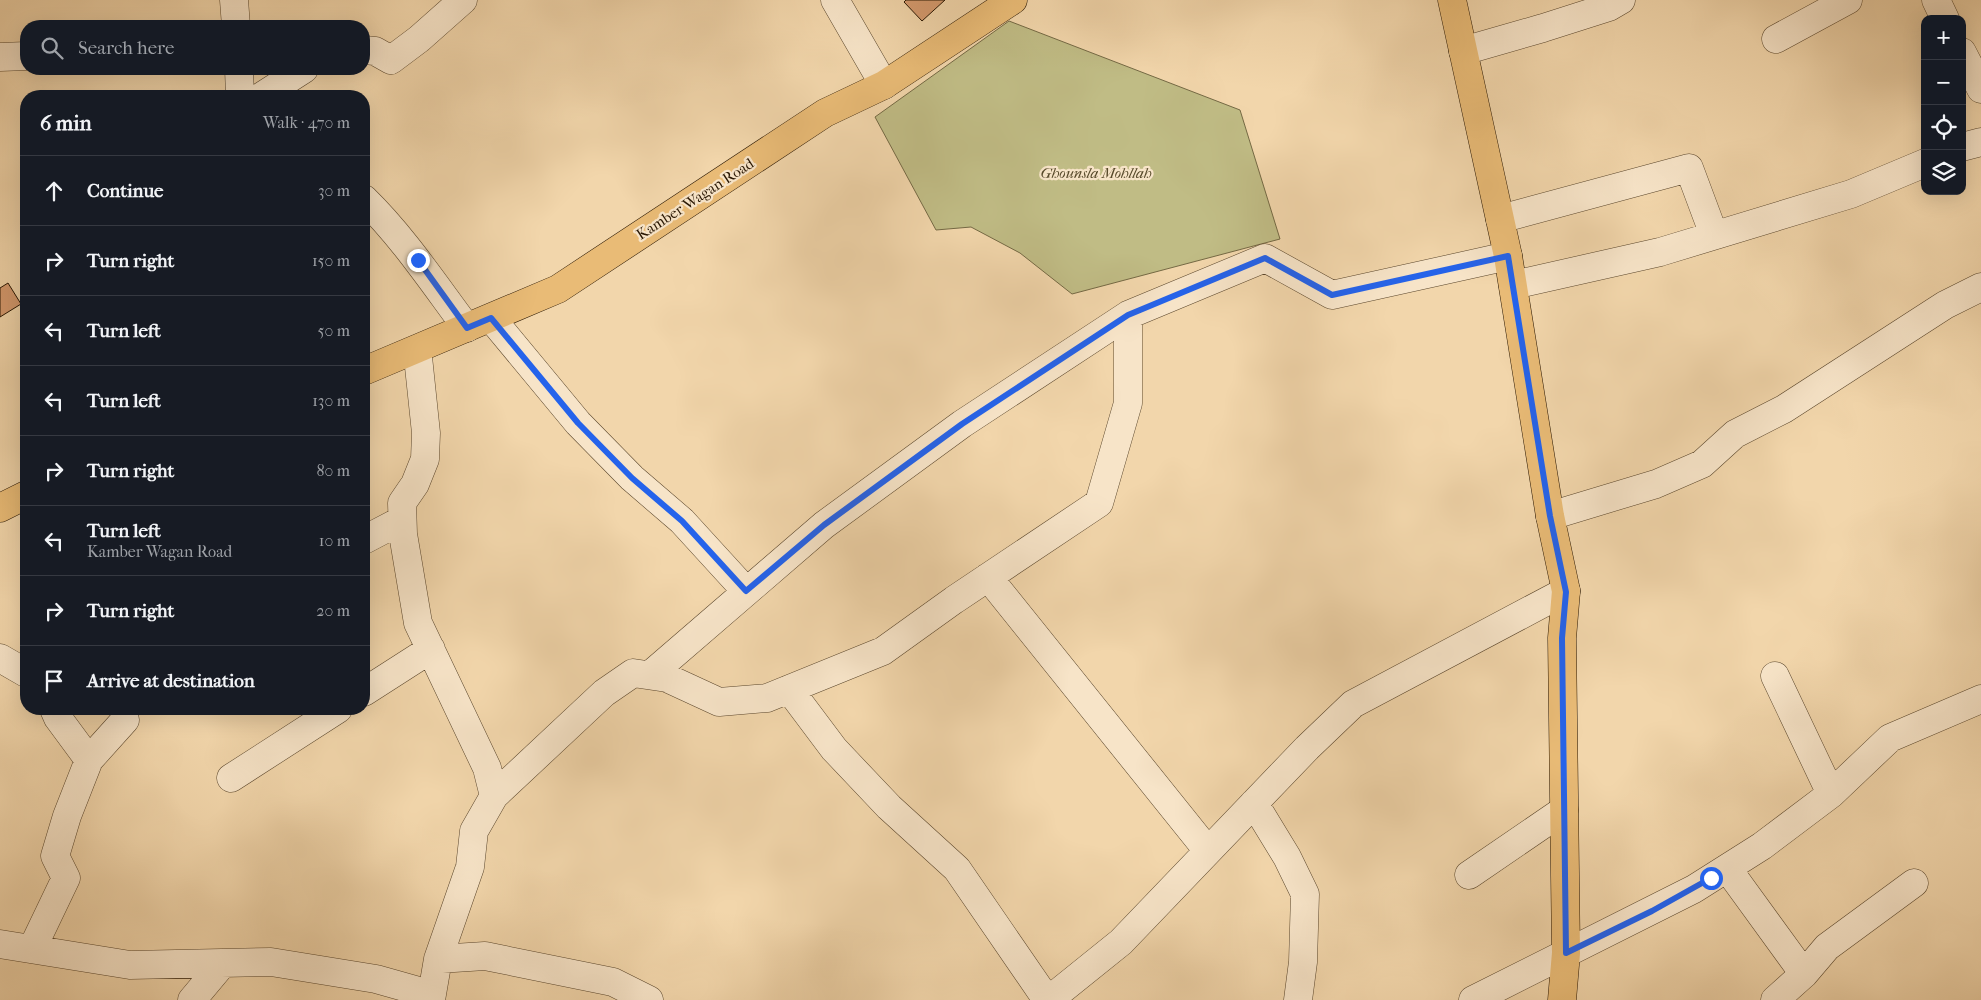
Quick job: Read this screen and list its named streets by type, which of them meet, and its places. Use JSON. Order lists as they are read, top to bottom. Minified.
{"streets":{"main road":["Kamber Wagan Road"]},"parks":["Ghounsla Mohllah"],"page":{"map_buttons":["+","−"],"search":"Search here","heading":["6 min","Walk · 470 m"],"list":[["Continue","30 m"],["Turn right","150 m"],["Turn left","50 m"],["Turn left","130 m"],["Turn right","80 m"],["Turn left","Kamber Wagan Road","10 m"],["Turn right","20 m"],"Arrive at destination"]}}
